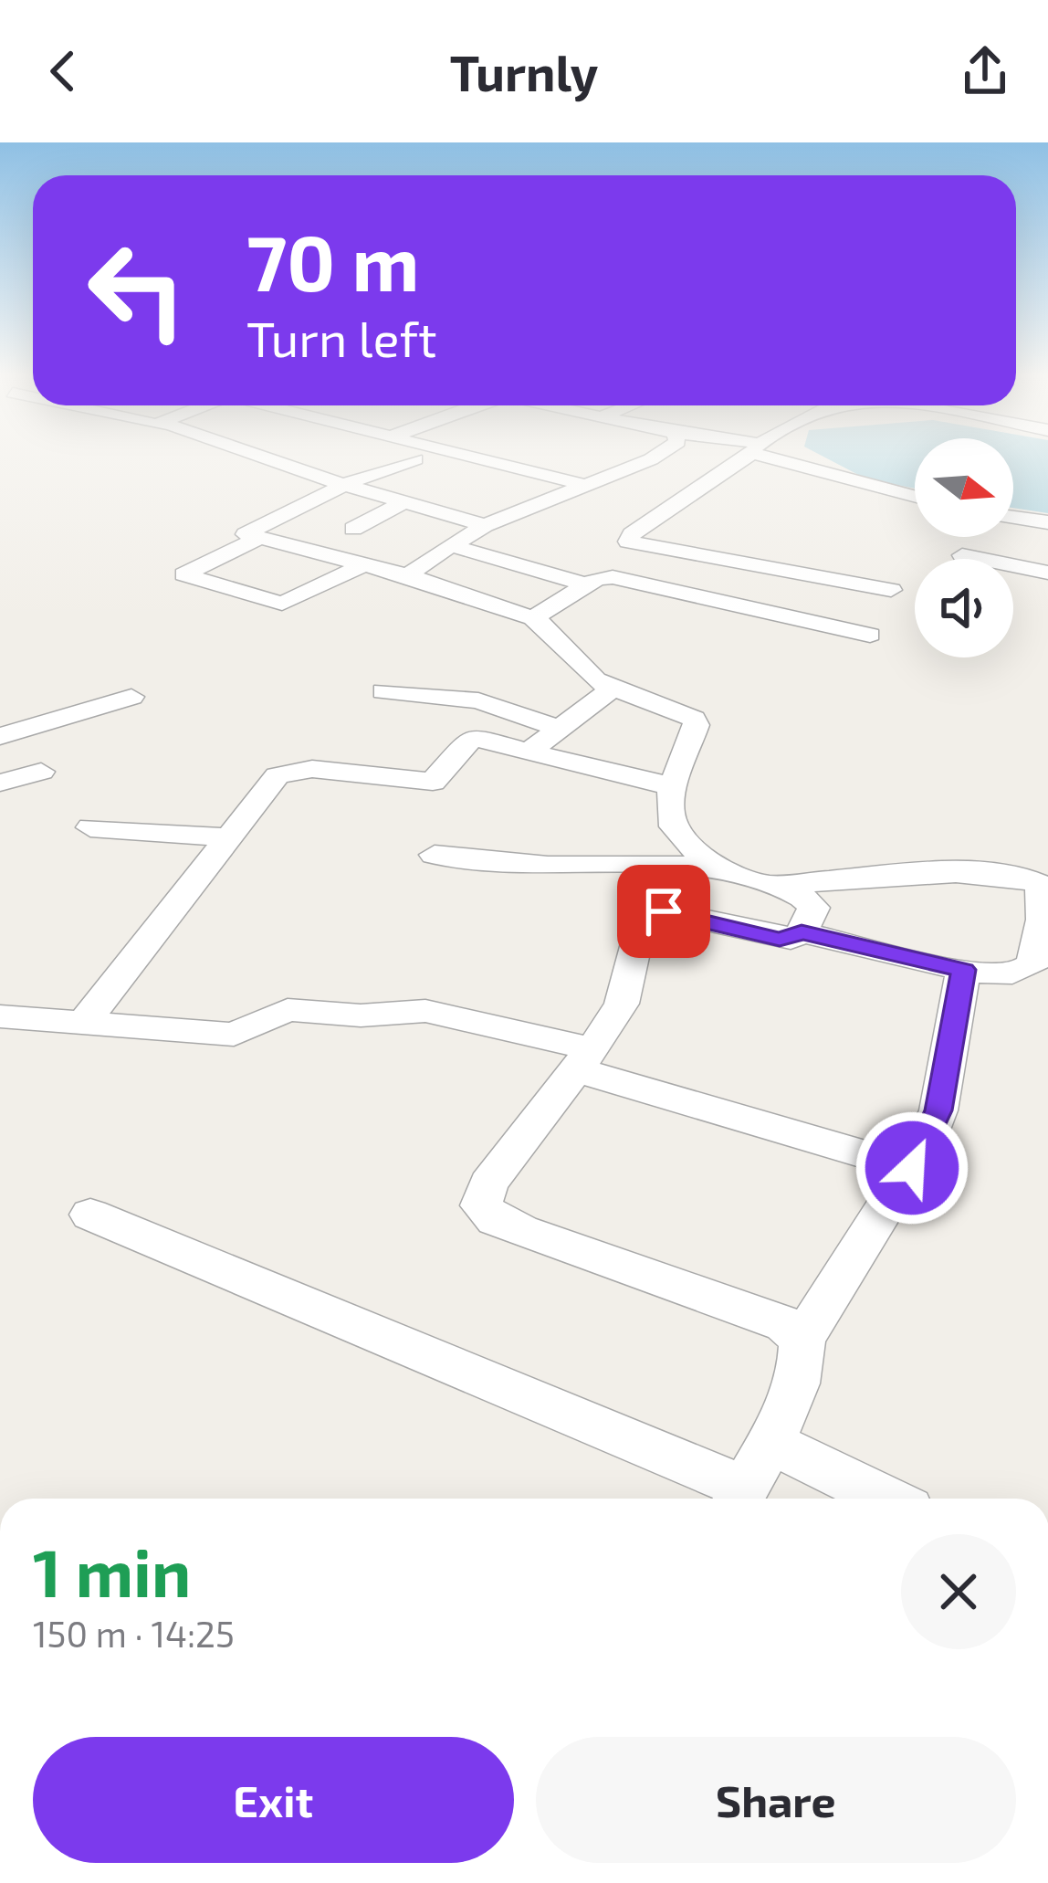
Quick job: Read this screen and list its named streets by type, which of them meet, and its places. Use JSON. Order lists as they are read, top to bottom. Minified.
{"north":"right","page":{"header":"Turnly","turn":["70 m","Turn left"],"heading":["1 min","150 m · 14:25"],"buttons":["Exit","Share"]}}
